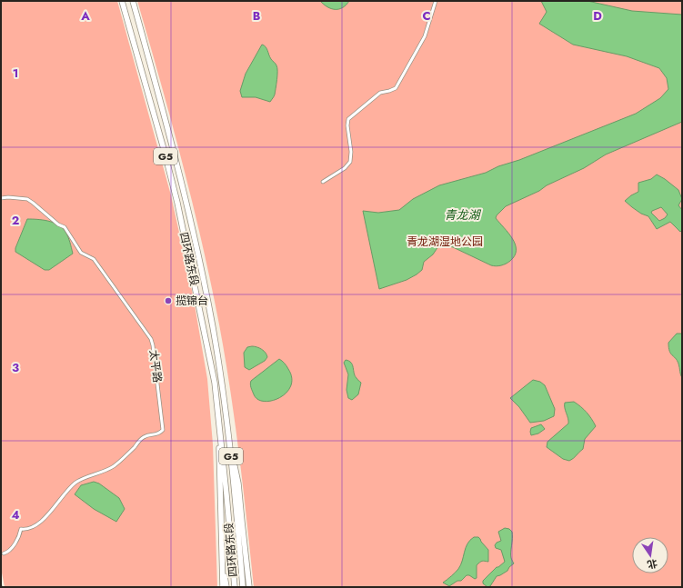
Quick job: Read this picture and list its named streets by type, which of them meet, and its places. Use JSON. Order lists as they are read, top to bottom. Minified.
{"streets":{"highway":["G5","四环路东段"],"street":["太平路"]},"water":["青龙湖"],"parks":["青龙湖湿地公园"],"places":["揽锦台"],"north":"bottom","grid":{"columns":["A","B","C","D"],"rows":["1","2","3","4"]}}
